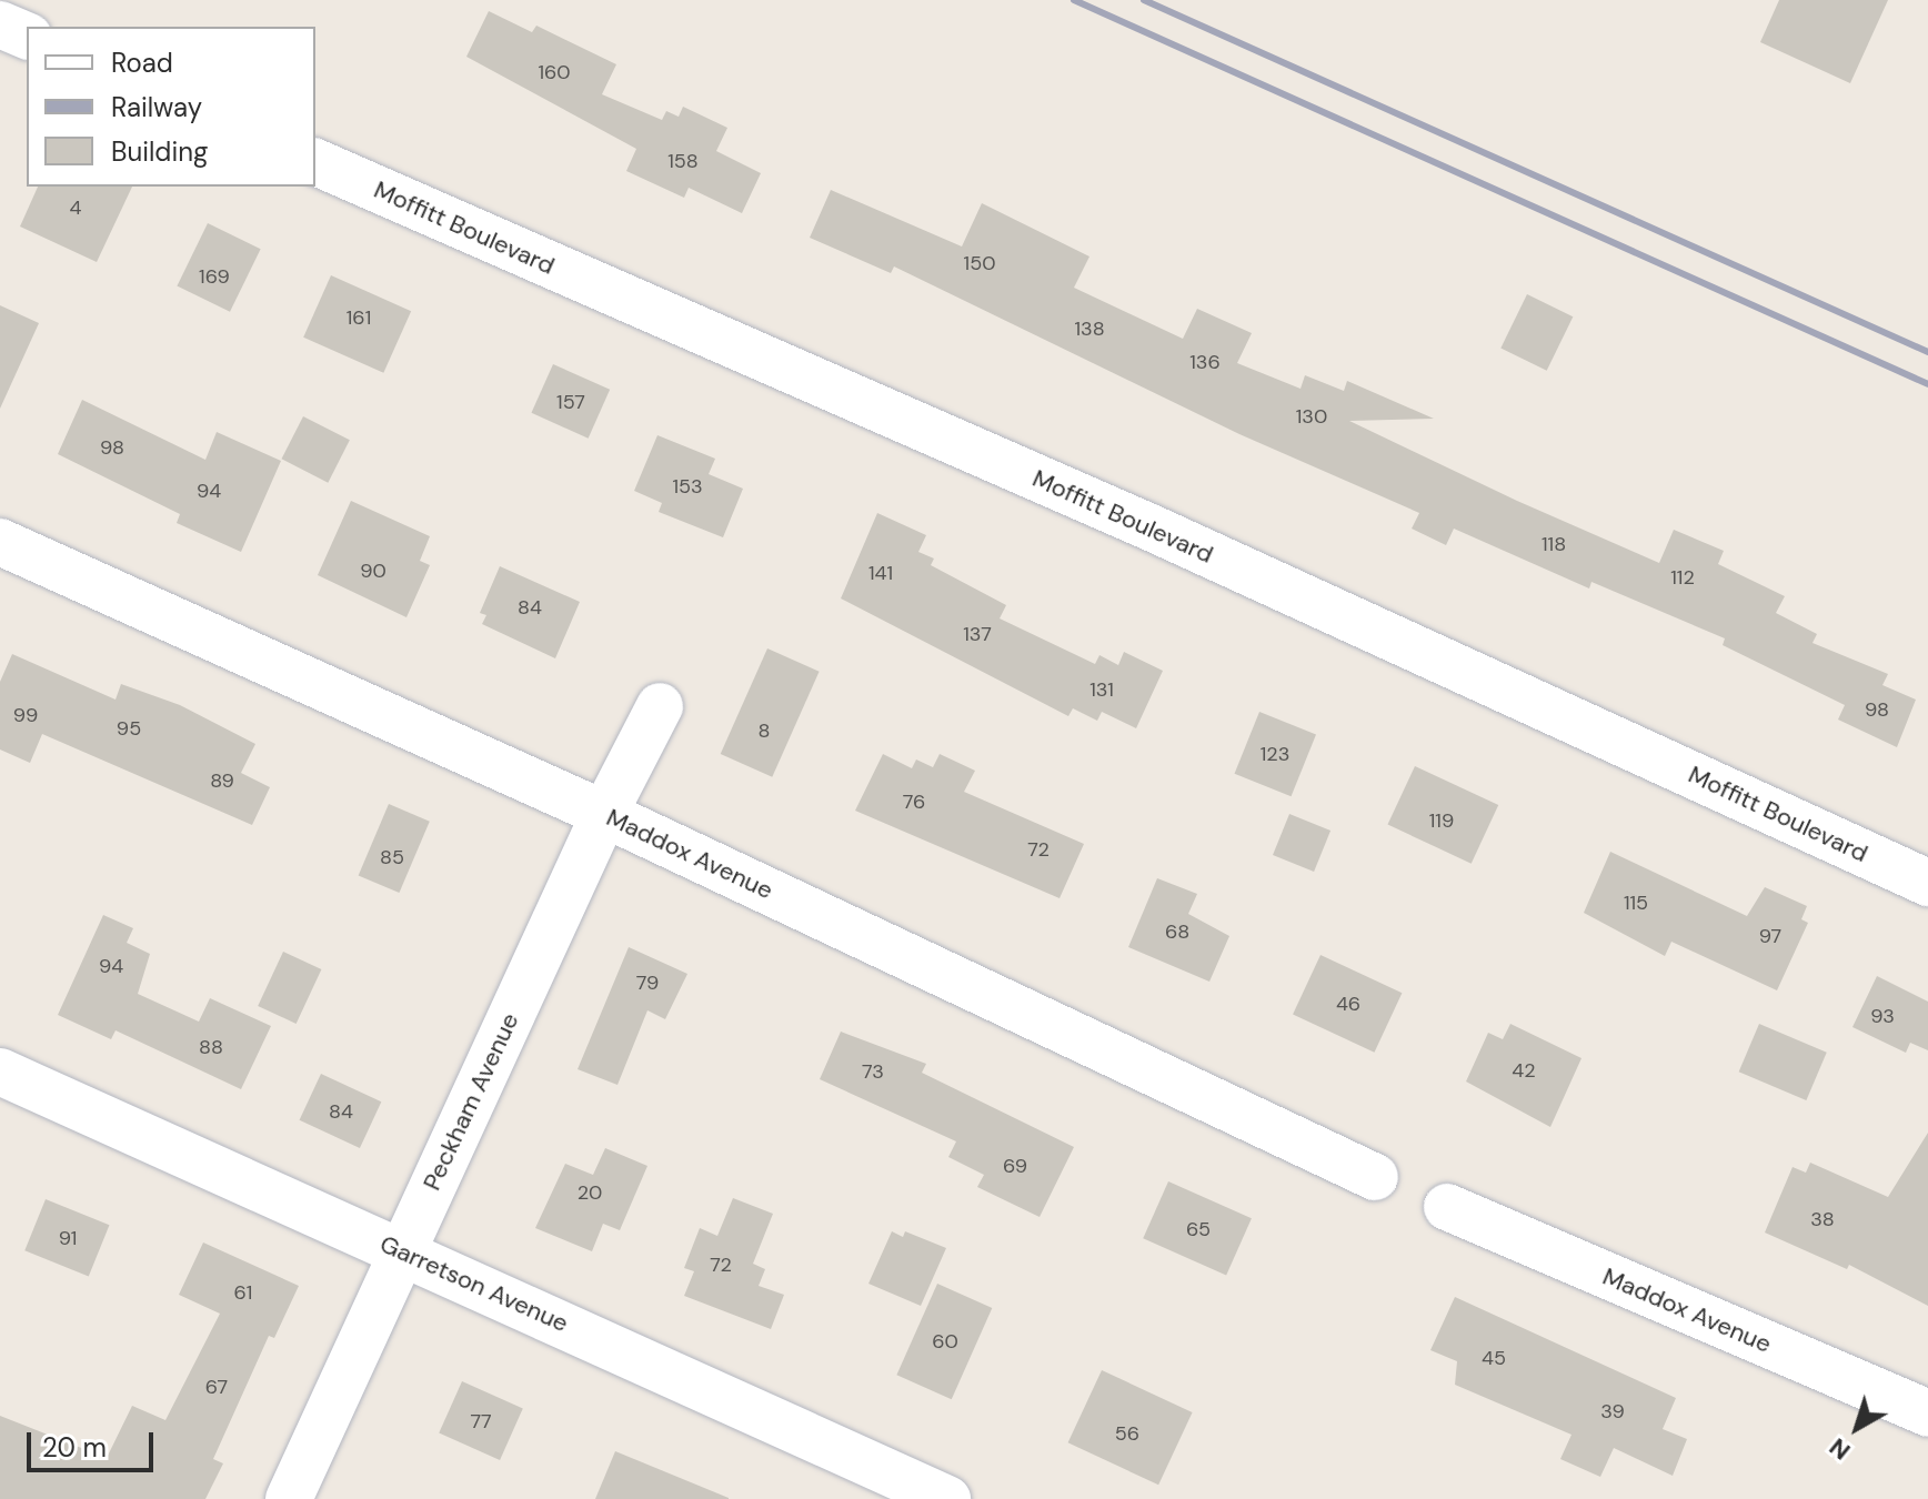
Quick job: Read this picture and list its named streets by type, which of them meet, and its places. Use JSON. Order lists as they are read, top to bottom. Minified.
{"streets":{"street":["Moffitt Boulevard","Maddox Avenue","Peckham Avenue","Garretson Avenue"]},"crossings":[["Maddox Avenue","Peckham Avenue"],["Peckham Avenue","Garretson Avenue"]],"house_numbers":["160","158","4","150","169","161","138","136","157","130","98","153","94","118","90","141","112","84","137","131","98","99","95","8","123","89","76","119","72","85","115","68","97","94","79","46","93","88","42","73","84","69","20","38","65","91","72","61","60","45","67","39","77","56"],"legend":["Road","Railway","Building"],"scale_bar":"20 m","north":"bottom left"}
